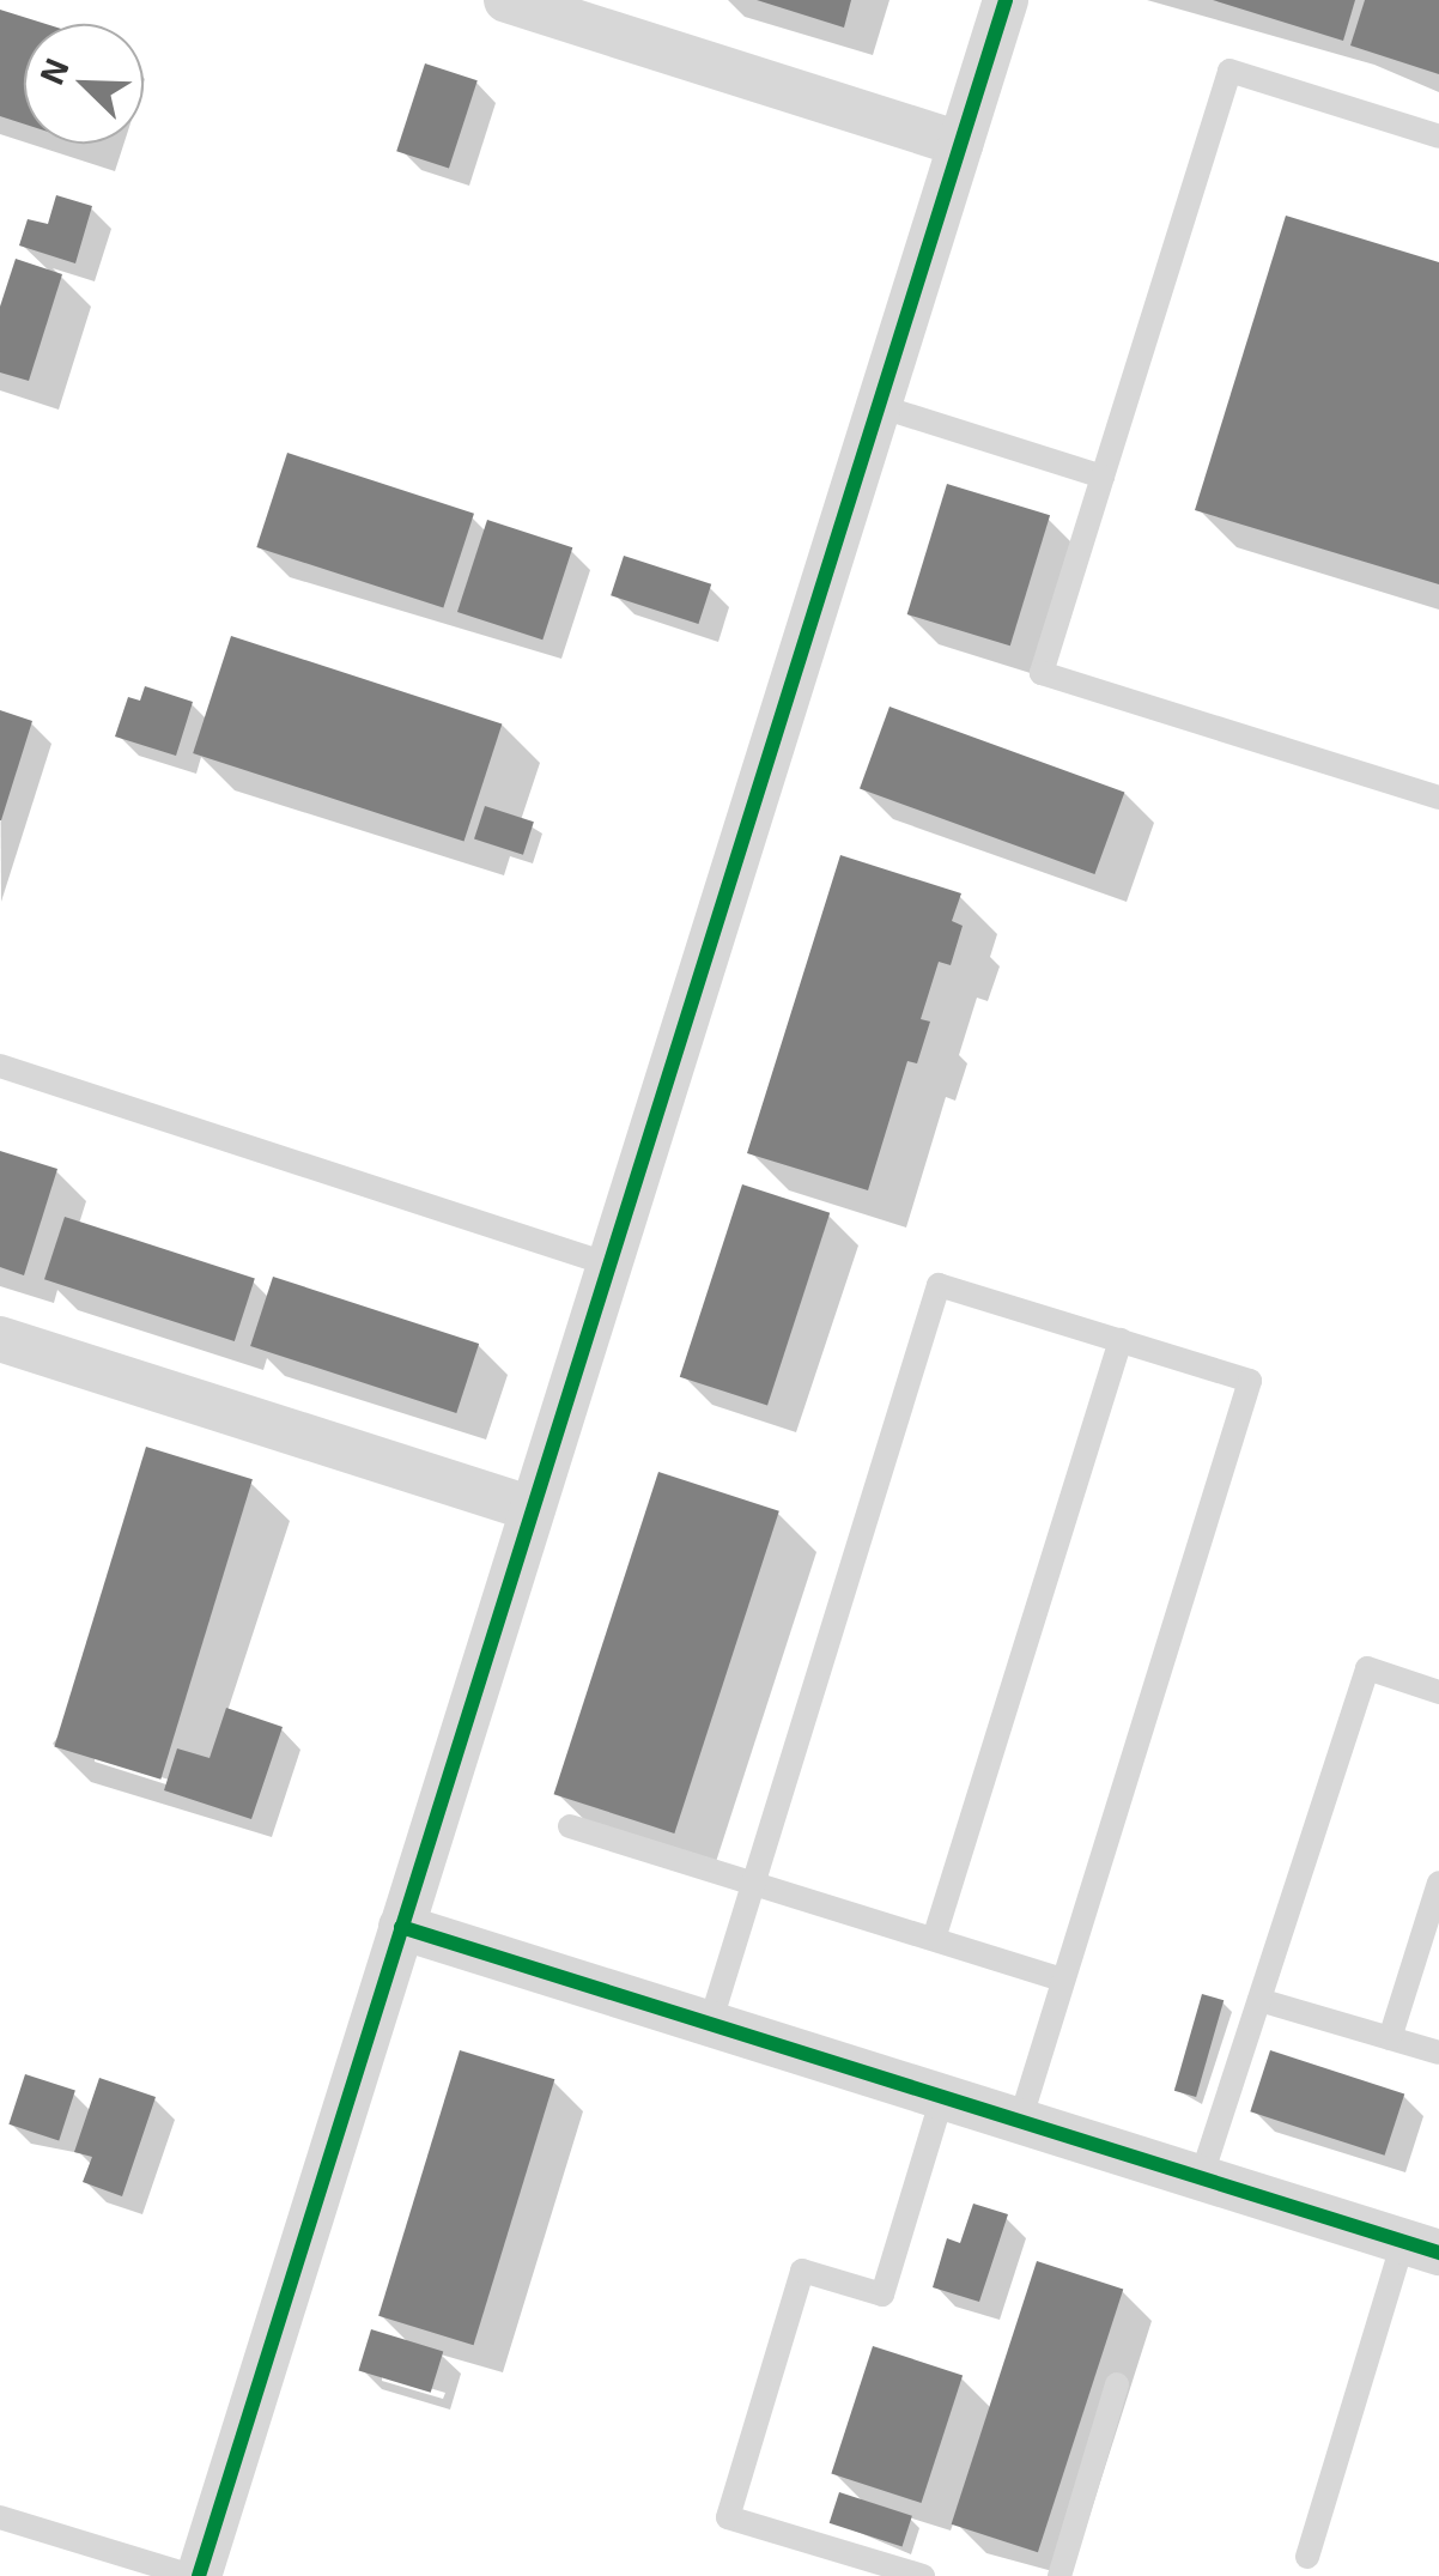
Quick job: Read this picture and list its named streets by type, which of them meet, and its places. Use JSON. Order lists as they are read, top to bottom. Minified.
{"north":"top left"}
